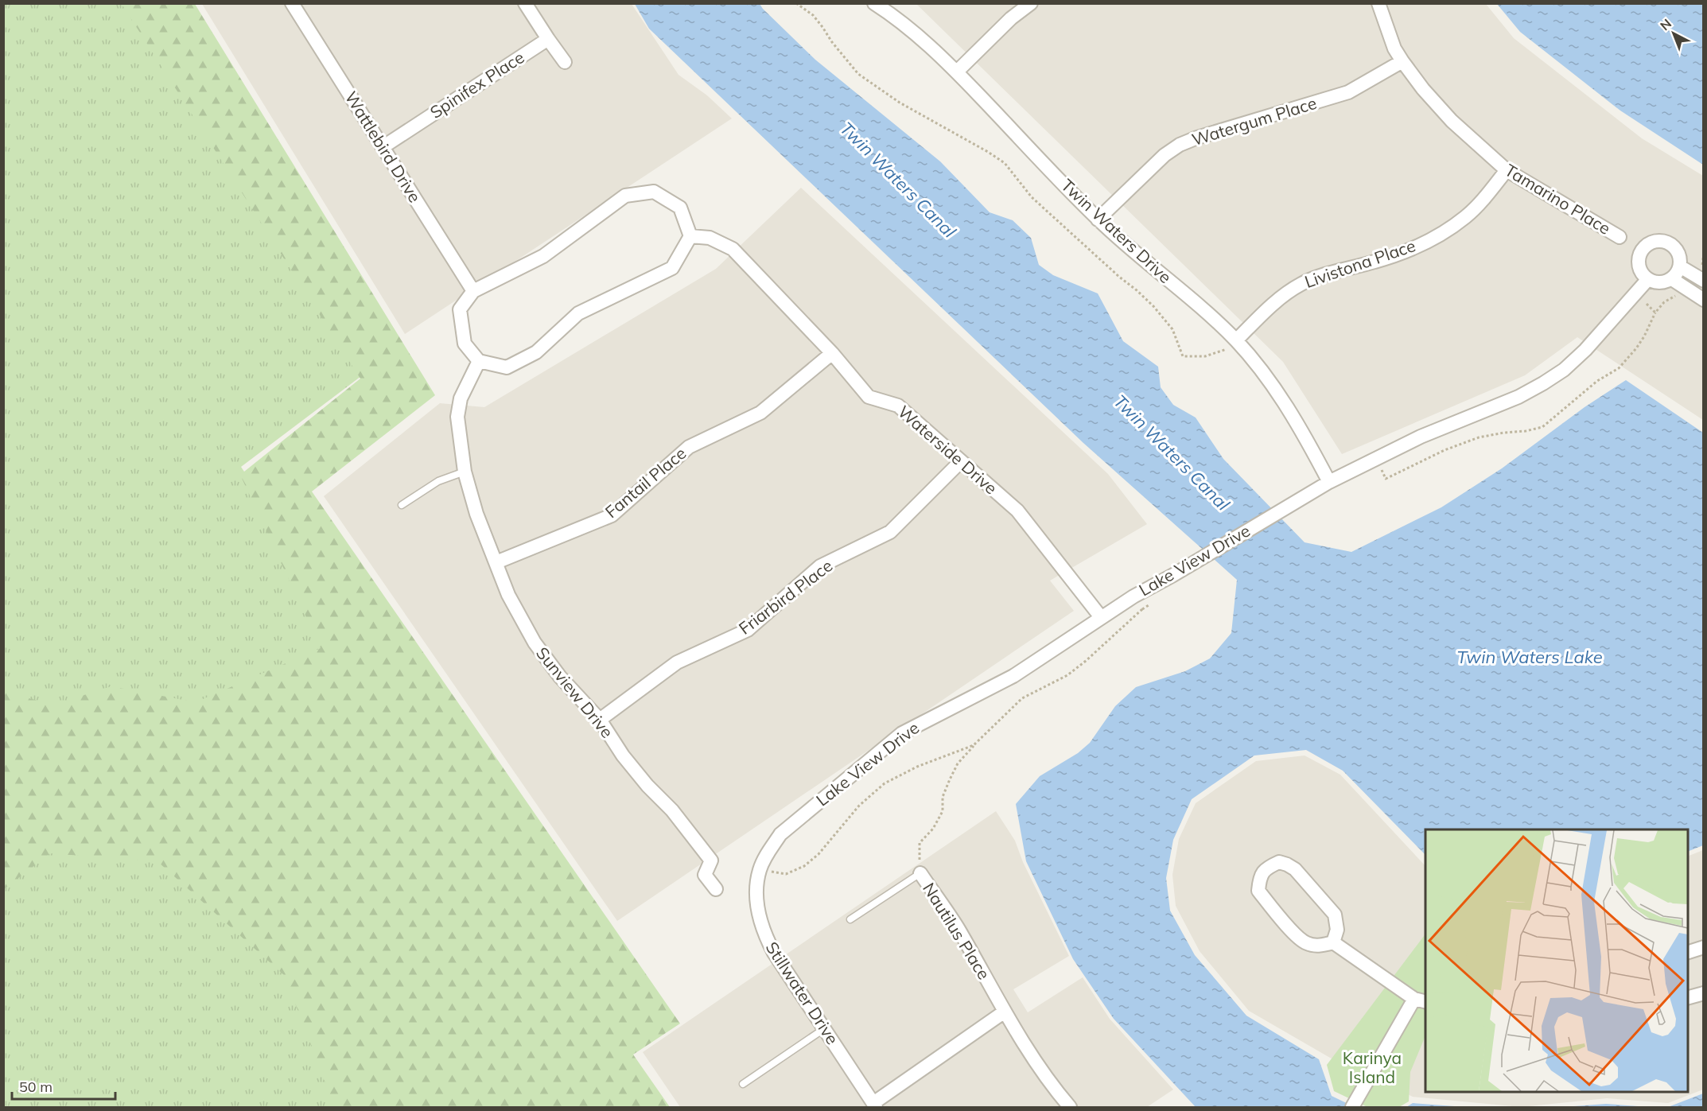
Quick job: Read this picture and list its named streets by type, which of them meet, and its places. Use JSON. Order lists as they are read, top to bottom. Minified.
{"streets":{"street":["Spinifex Place","Watergum Place","Wattlebird Drive","Tamarino Place","Twin Waters Drive","Livistona Place","Waterside Drive","Fantail Place","Lake View Drive","Friarbird Place","Sunview Drive","Nautilus Place","Stillwater Drive"]},"crossings":[["Spinifex Place","Wattlebird Drive"],["Watergum Place","Tamarino Place"],["Watergum Place","Twin Waters Drive"],["Tamarino Place","Livistona Place"],["Twin Waters Drive","Livistona Place"],["Twin Waters Drive","Lake View Drive"],["Waterside Drive","Fantail Place"],["Waterside Drive","Lake View Drive"],["Waterside Drive","Friarbird Place"],["Fantail Place","Sunview Drive"],["Lake View Drive","Stillwater Drive"],["Friarbird Place","Sunview Drive"]],"water":["Twin Waters Canal","Twin Waters Lake"],"parks":["Karinya Island"],"scale_bar":"50 m","north":"top left"}
